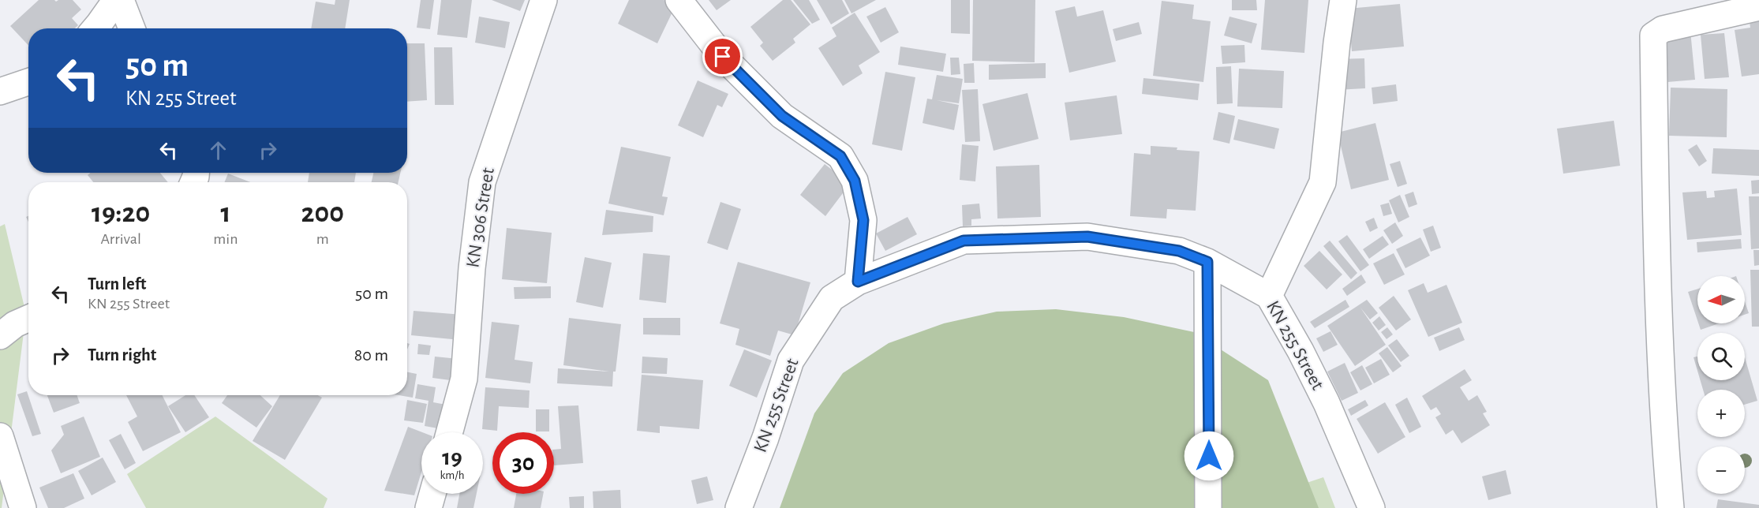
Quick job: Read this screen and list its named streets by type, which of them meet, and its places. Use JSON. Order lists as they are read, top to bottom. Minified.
{"streets":{"street":["KN 306 Street","KN 255 Street"]},"north":"left","page":{"turn":["50 m","KN 255 Street"],"eta":["19:20","Arrival","1","min","200","m"],"list":[{"name":"Turn left","note":"KN 255 Street","value":"50 m"},{"name":"Turn right","value":"80 m"}],"map_buttons":["+","−"],"speed":"19 km/h","limit":"30"}}
